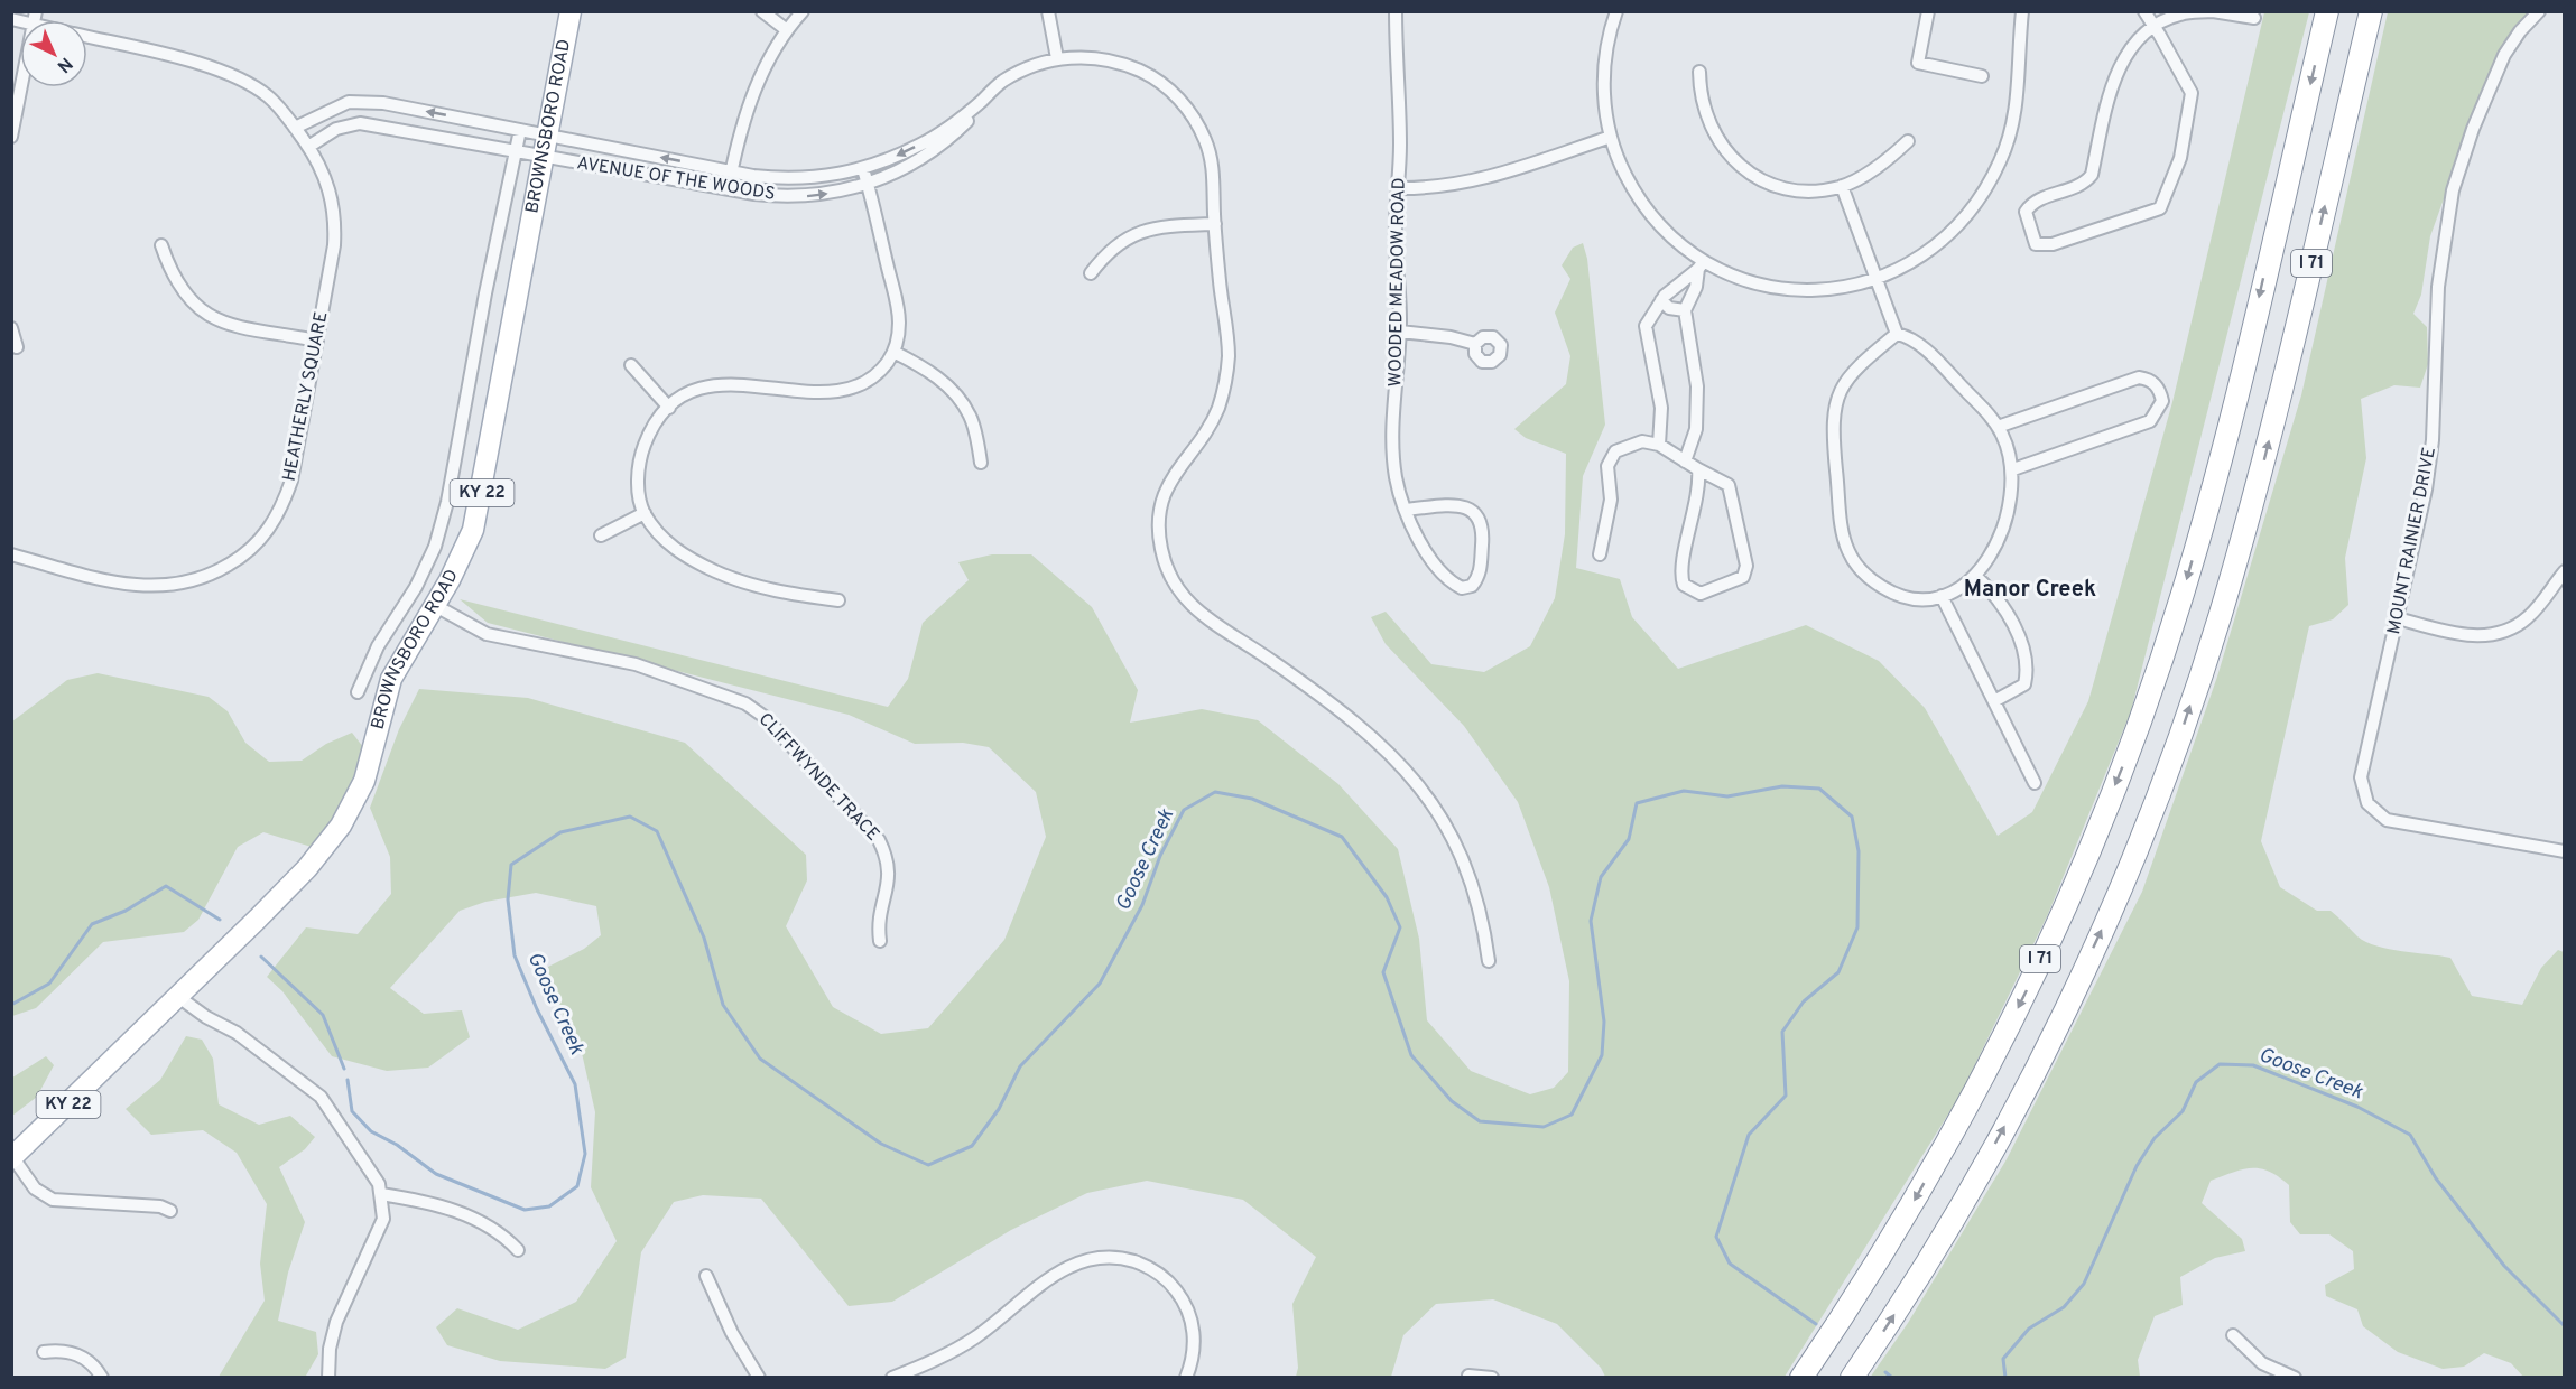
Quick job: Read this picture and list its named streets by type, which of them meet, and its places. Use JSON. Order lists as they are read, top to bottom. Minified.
{"streets":{"highway":["I 71"],"main road":["BROWNSBORO ROAD","KY 22"],"street":["AVENUE OF THE WOODS","WOODED MEADOW ROAD","HEATHERLY SQUARE","MOUNT RAINIER DRIVE","CLIFFWYNDE TRACE"]},"crossings":[["BROWNSBORO ROAD","AVENUE OF THE WOODS"],["BROWNSBORO ROAD","CLIFFWYNDE TRACE"]],"districts":["Manor Creek"],"water":["Goose Creek"],"north":"bottom right"}
